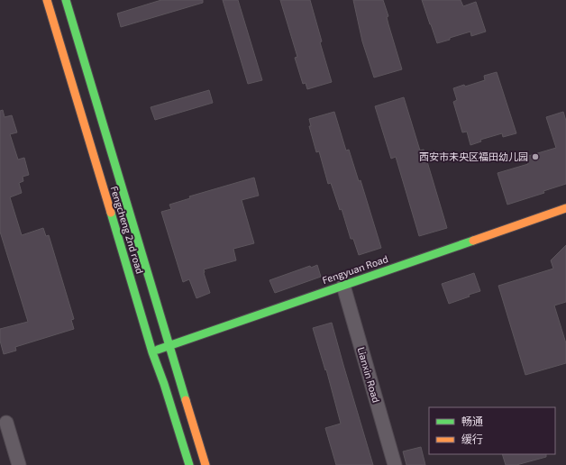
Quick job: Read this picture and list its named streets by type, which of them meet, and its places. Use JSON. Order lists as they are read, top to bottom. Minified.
{"streets":{"main road":["Fengcheng 2nd road","Fengyuan Road"],"street":["Lianxin Road"]},"crossings":[["Fengcheng 2nd road","Fengyuan Road"],["Fengyuan Road","Lianxin Road"]],"places":["西安市未央区福田幼儿园"],"legend":["畅通","缓行"]}
